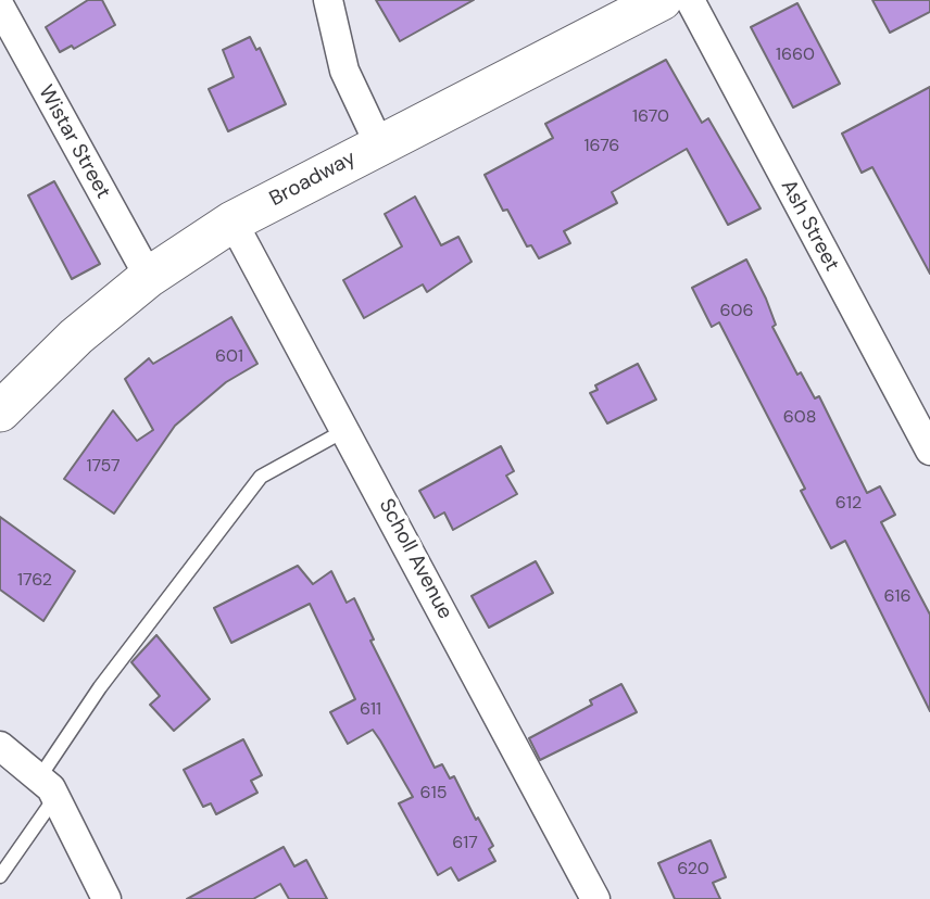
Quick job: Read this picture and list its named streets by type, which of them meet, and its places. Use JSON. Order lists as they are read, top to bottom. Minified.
{"streets":{"main road":["Broadway"],"street":["Wistar Street","Ash Street","Scholl Avenue"]},"crossings":[["Wistar Street","Broadway"],["Broadway","Scholl Avenue"]],"house_numbers":["1660","1670","1676","606","601","608","1757","612","1762","616","611","615","617","620"]}
